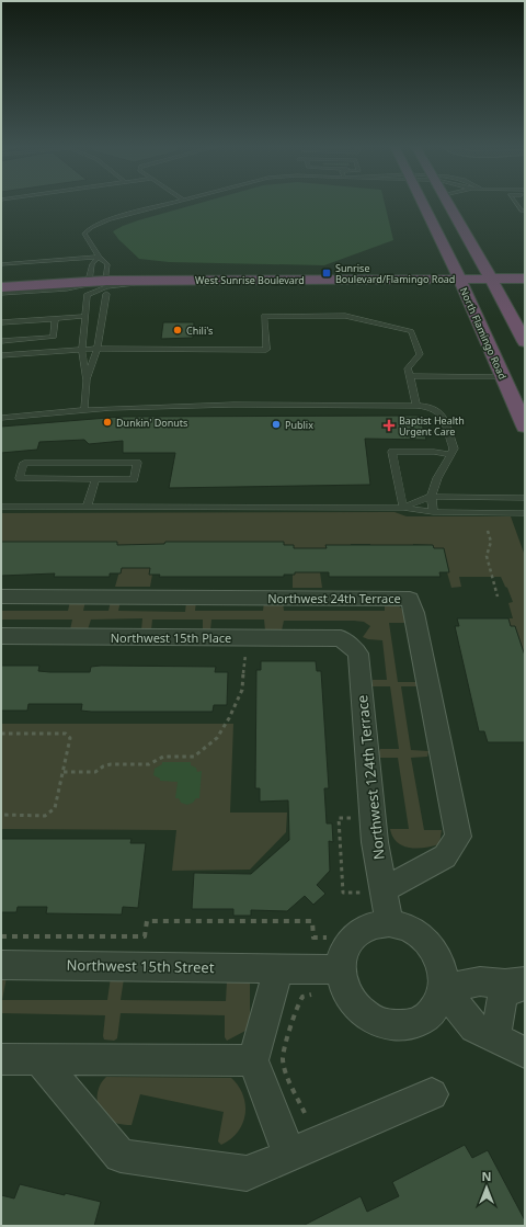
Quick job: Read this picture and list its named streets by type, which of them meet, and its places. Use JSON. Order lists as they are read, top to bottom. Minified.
{"streets":{"highway":["West Sunrise Boulevard","North Flamingo Road"],"street":["Northwest 24th Terrace","Northwest 15th Place","Northwest 124th Terrace","Northwest 15th Street"]},"crossings":[["West Sunrise Boulevard","North Flamingo Road"],["Northwest 24th Terrace","Northwest 124th Terrace"],["Northwest 15th Place","Northwest 124th Terrace"],["Northwest 124th Terrace","Northwest 15th Street"]],"places":{"transit":["Sunrise Boulevard/Flamingo Road"],"other":["Chili's","Dunkin' Donuts","Publix"],"health":["Baptist Health Urgent Care"]},"north":"top"}
